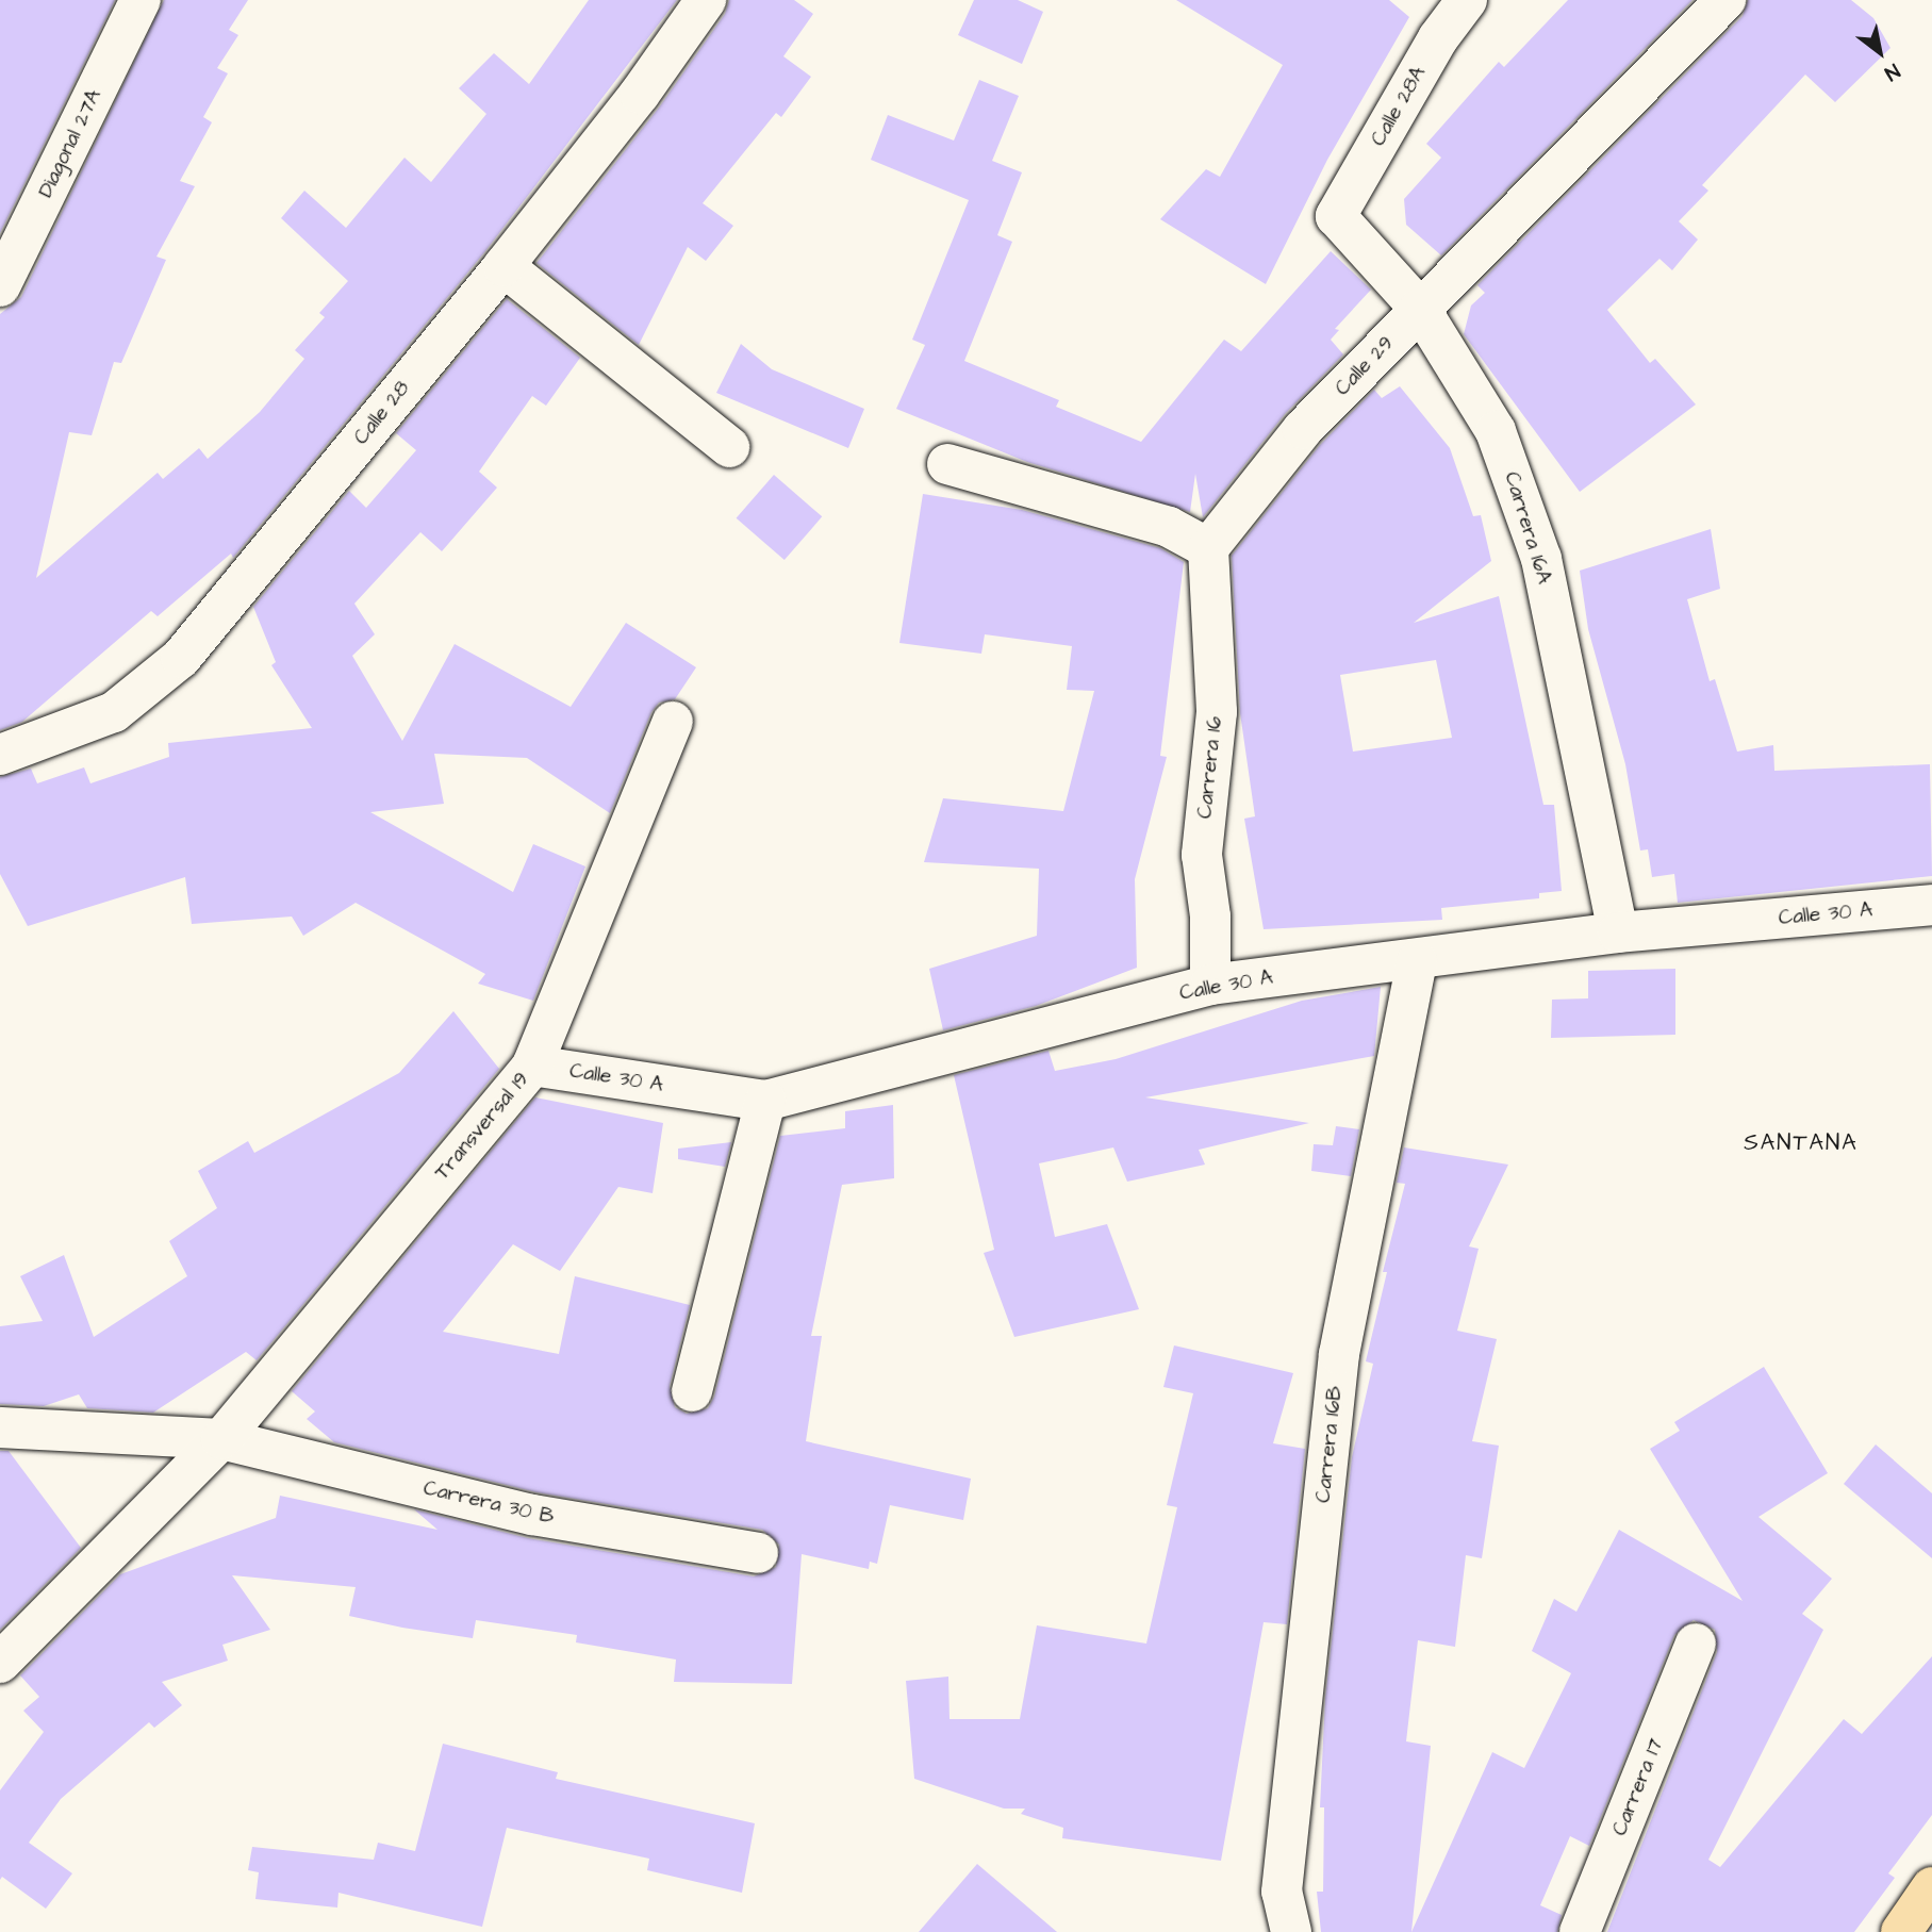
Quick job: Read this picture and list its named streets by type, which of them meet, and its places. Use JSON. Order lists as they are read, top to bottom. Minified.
{"streets":{"street":["Calle 28A","Diagonal 27A","Calle 29","Calle 28","Carrera 16A","Carrera 16","Calle 30 A","Transversal 19","Carrera 16B","Carrera 30 B","Carrera 17"]},"crossings":[["Calle 28A","Carrera 16A"],["Calle 29","Carrera 16A"],["Calle 29","Carrera 16"],["Carrera 16A","Calle 30 A"],["Carrera 16","Calle 30 A"],["Calle 30 A","Transversal 19"],["Calle 30 A","Carrera 16B"],["Transversal 19","Carrera 30 B"]],"districts":["SANTANA"],"north":"bottom right"}
